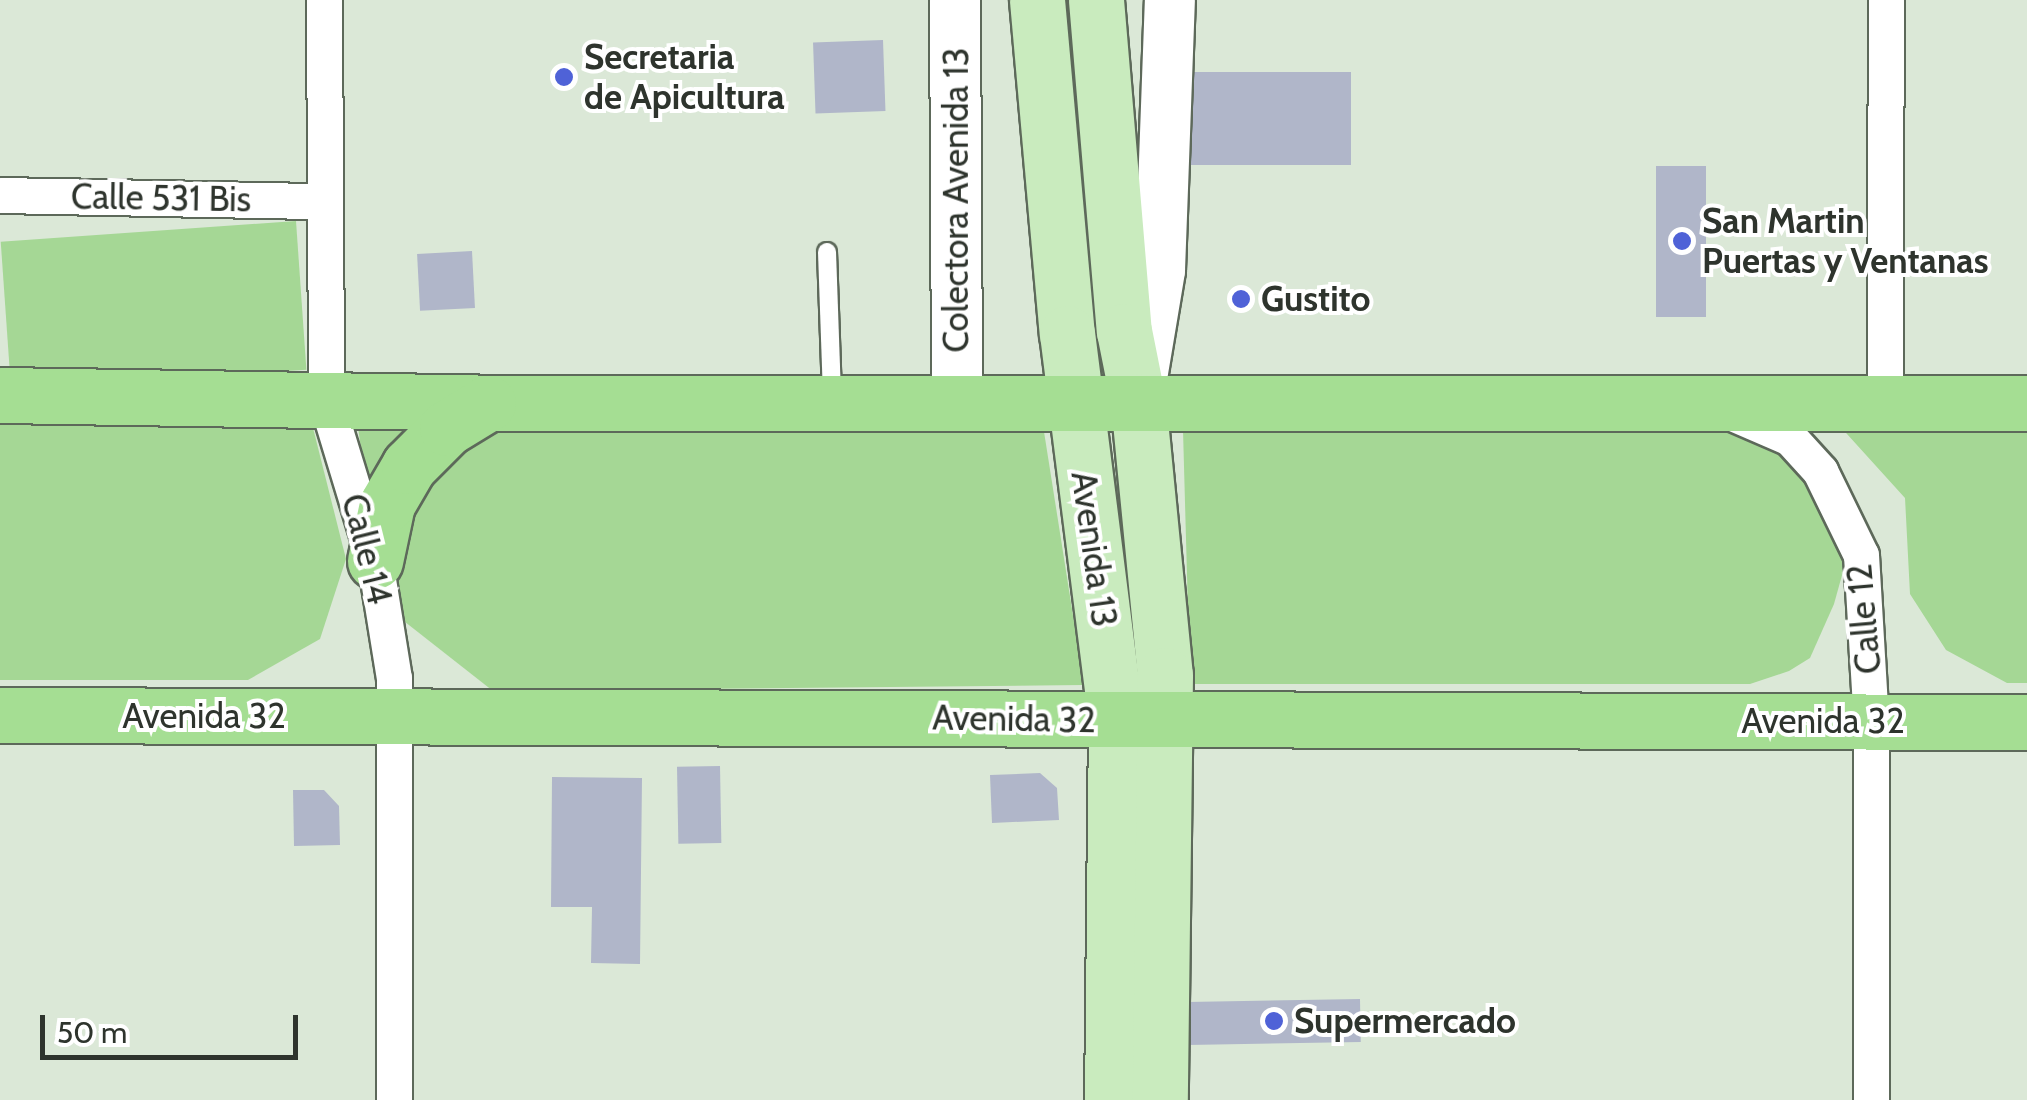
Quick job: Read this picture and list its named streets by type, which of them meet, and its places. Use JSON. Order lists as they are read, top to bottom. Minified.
{"streets":{"highway":["Avenida 32"],"main road":["Avenida 13"],"street":["Calle 531 Bis","Colectora Avenida 13","Calle 14","Calle 12"]},"crossings":[["Calle 531 Bis","Calle 14"],["Calle 14","Avenida 32"],["Avenida 13","Avenida 32"],["Calle 12","Avenida 32"]],"places":["Secretaria de Apicultura","San Martin Puertas y Ventanas","Gustito","Supermercado"],"scale_bar":"50 m"}
